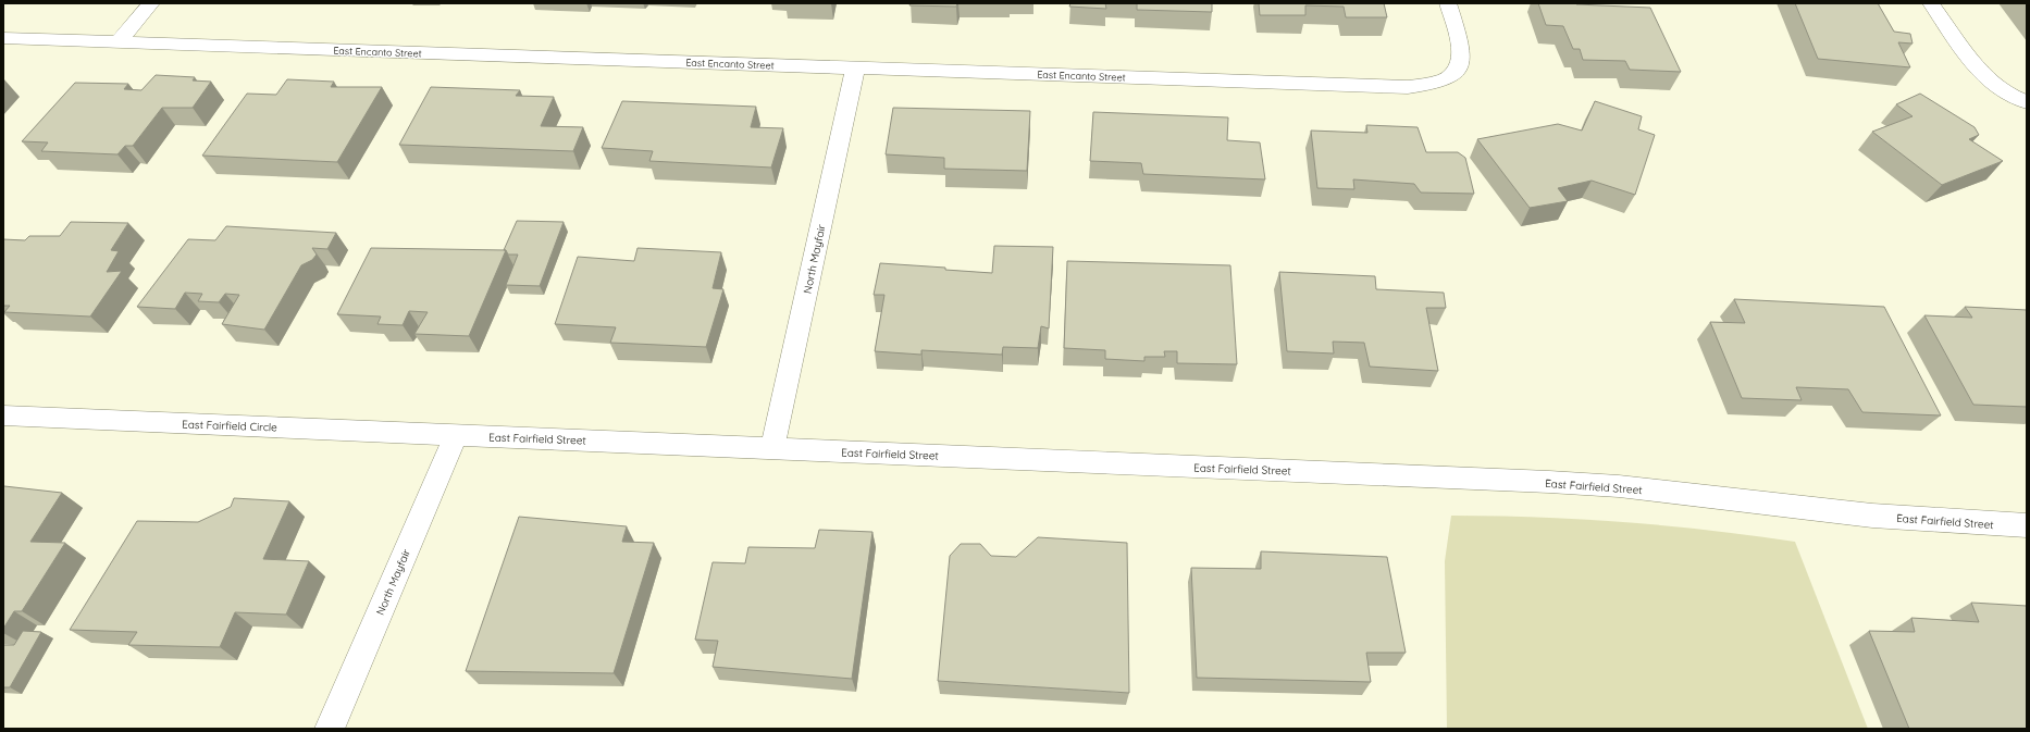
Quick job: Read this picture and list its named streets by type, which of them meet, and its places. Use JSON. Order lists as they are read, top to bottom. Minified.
{"streets":{"street":["East Encanto Street","North Mayfair","East Fairfield Circle","East Fairfield Street"]},"crossings":[["East Encanto Street","North Mayfair"],["North Mayfair","East Fairfield Circle"],["North Mayfair","East Fairfield Street"],["East Fairfield Circle","East Fairfield Street"]]}
